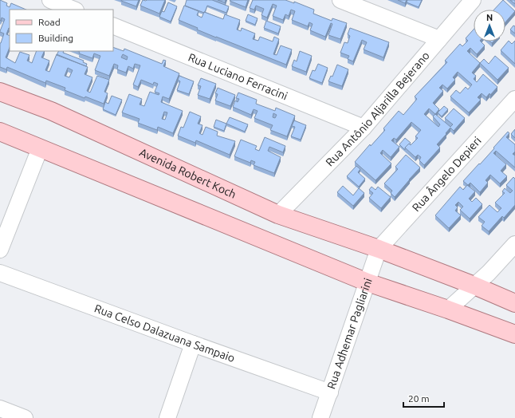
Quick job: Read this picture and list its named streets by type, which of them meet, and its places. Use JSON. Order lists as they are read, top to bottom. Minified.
{"streets":{"main road":["Avenida Robert Koch"],"street":["Rua Luciano Ferracini","Rua Antônio Aljarilla Bejerano","Rua Ângelo Depieri","Rua Celso Dalazuana Sampaio","Rua Adhemar Pagliarini"]},"crossings":[["Rua Luciano Ferracini","Rua Antônio Aljarilla Bejerano"],["Rua Antônio Aljarilla Bejerano","Avenida Robert Koch"],["Avenida Robert Koch","Rua Ângelo Depieri"],["Avenida Robert Koch","Rua Adhemar Pagliarini"],["Rua Ângelo Depieri","Rua Adhemar Pagliarini"],["Rua Celso Dalazuana Sampaio","Rua Adhemar Pagliarini"]],"legend":["Road","Building"],"scale_bar":"20 m","north":"top"}
